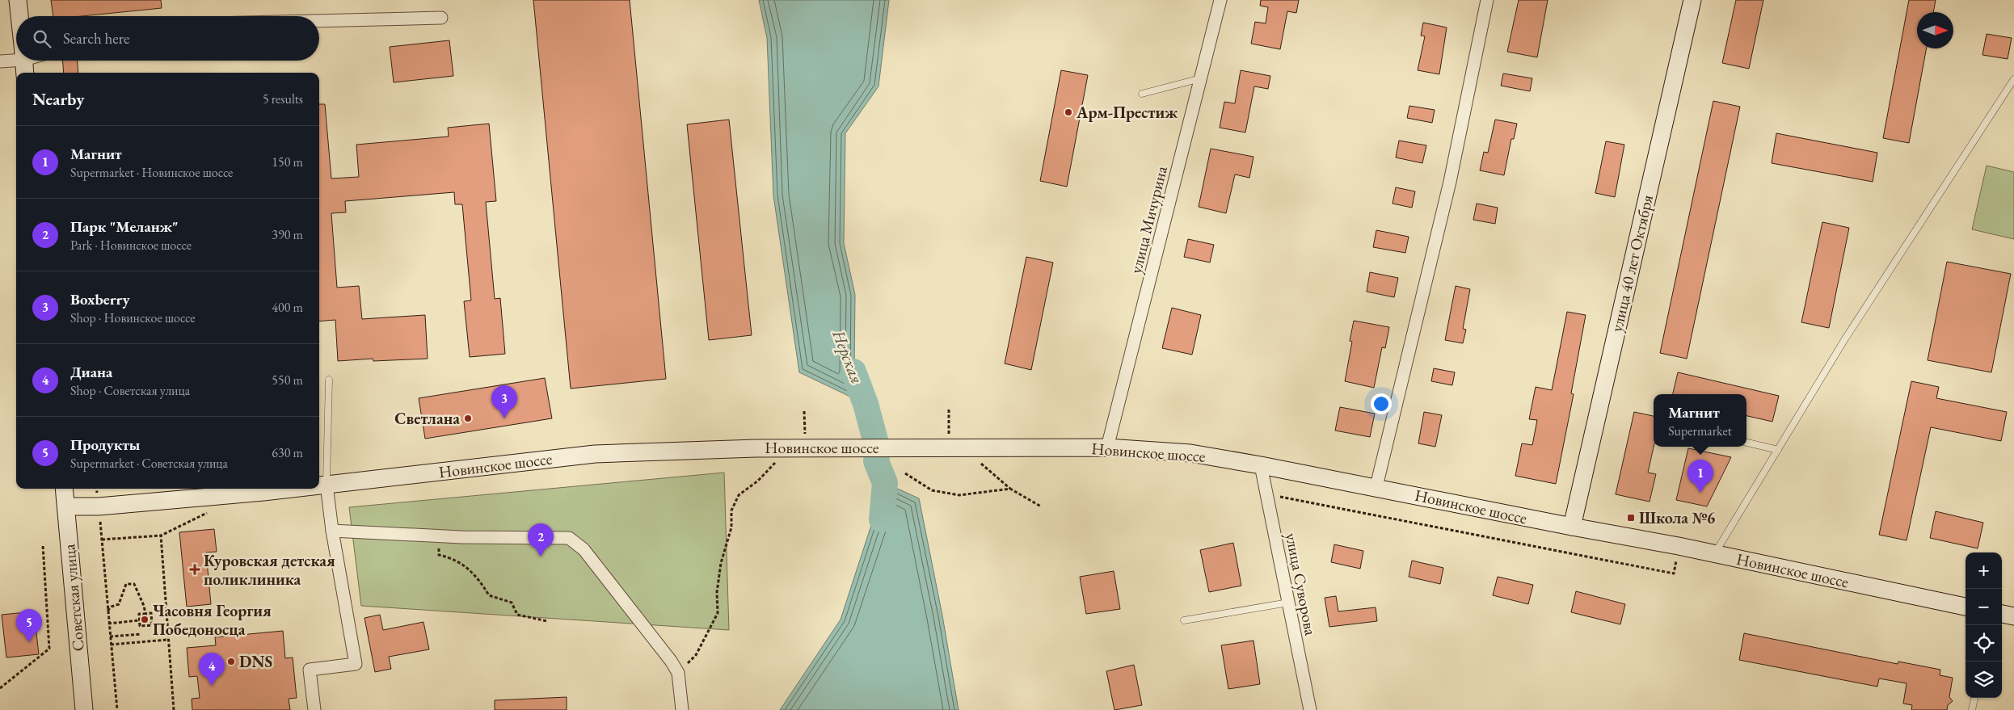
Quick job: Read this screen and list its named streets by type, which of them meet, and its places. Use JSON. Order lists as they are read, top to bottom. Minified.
{"streets":{"street":["улица Мичурина","улица 40 лет Октября","Новинское шоссе","улица Суворова","Советская улица"]},"crossings":[["улица Мичурина","Новинское шоссе"],["улица 40 лет Октября","Новинское шоссе"],["Новинское шоссе","улица Суворова"],["Новинское шоссе","Советская улица"]],"water":["Нерская"],"places":{"other":["Арм-Престиж","Светлана","Часовня Георгия Победоносца","DNS"],"transit":["Школа №6"],"health":["Куровская детская поликлиника"]},"north":"right","page":{"search":"Search here","heading":["Nearby","5 results"],"list":[{"mark":"1","name":"Магнит","note":"Supermarket · Новинское шоссе","value":"150 m"},{"mark":"2","name":"Парк \"Меланж\"","note":"Park · Новинское шоссе","value":"390 m"},{"mark":"3","name":"Boxberry","note":"Shop · Новинское шоссе","value":"400 m"},{"mark":"4","name":"Диана","note":"Shop · Советская улица","value":"550 m"},{"mark":"5","name":"Продукты","note":"Supermarket · Советская улица","value":"630 m"}],"pins":["3","1","2","5","4"],"popup":["Магнит","Supermarket"],"map_buttons":["+","−"]}}
